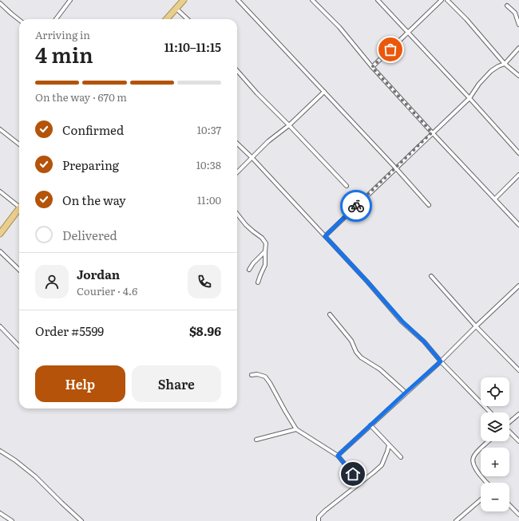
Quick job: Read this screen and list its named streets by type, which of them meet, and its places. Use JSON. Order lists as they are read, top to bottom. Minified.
{"page":{"heading":["4 min","Arriving in","11:10–11:15"],"panel":["Jordan","Courier · 4.6","Order #5599","$8.96"],"bar":"On the way · 670 m","list":[["Confirmed","10:37"],["Preparing","10:38"],["On the way","11:00"],"Delivered"],"buttons":["Help","Share"],"map_buttons":["+","−"]}}
